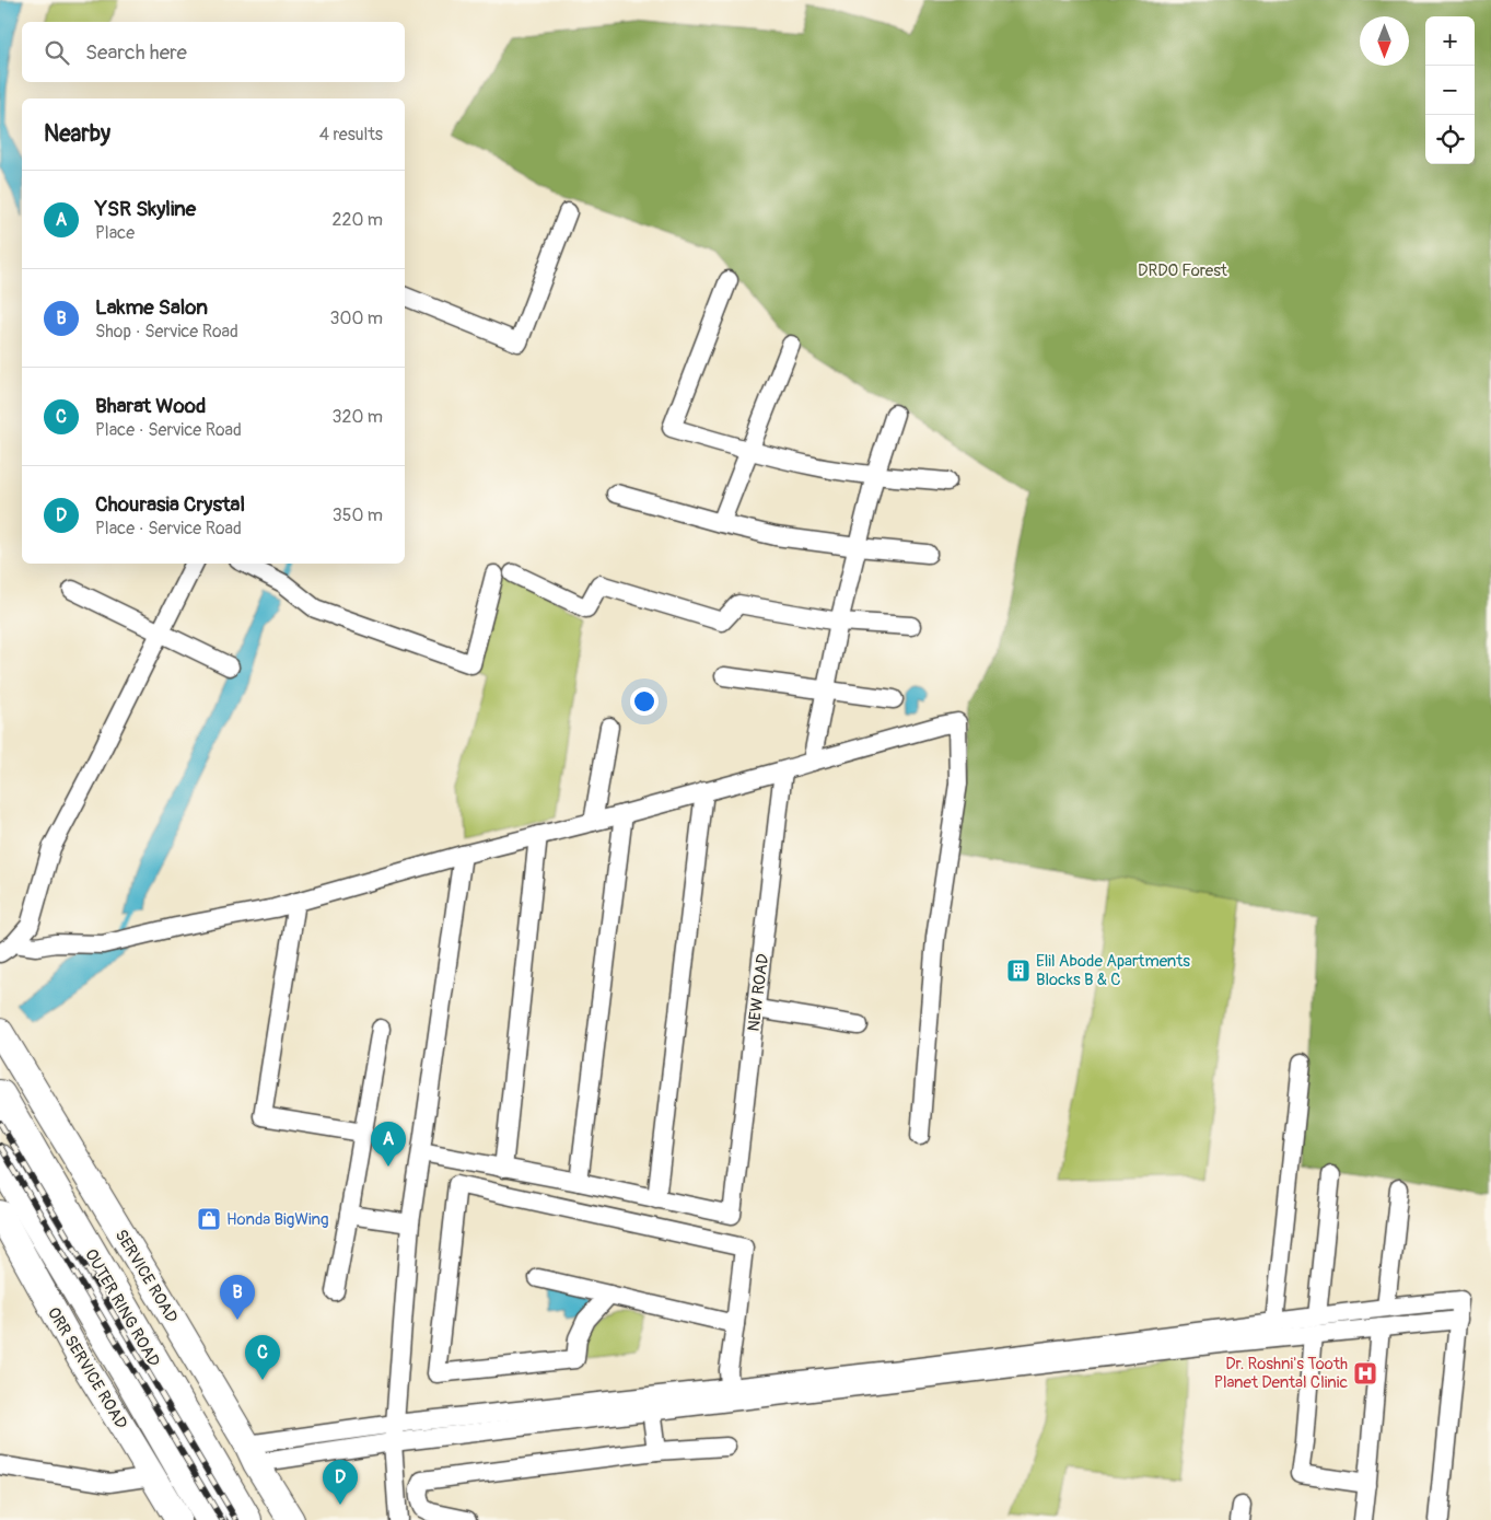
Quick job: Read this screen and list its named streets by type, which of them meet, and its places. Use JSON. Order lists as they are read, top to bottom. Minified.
{"streets":{"highway":["OUTER RING ROAD"],"street":["NEW ROAD","SERVICE ROAD","ORR SERVICE ROAD"]},"parks":["DRDO Forest"],"places":{"building":["Elil Abode Apartments Blocks B & C"],"shop":["Honda BigWing"],"hospital":["Dr. Roshni's Tooth Planet Dental Clinic"]},"north":"bottom","page":{"map_buttons":["+","−"],"search":"Search here","heading":["Nearby","4 results"],"list":[{"mark":"A","name":"YSR Skyline","note":"Place","value":"220 m"},{"mark":"B","name":"Lakme Salon","note":"Shop · Service Road","value":"300 m"},{"mark":"C","name":"Bharat Wood","note":"Place · Service Road","value":"320 m"},{"mark":"D","name":"Chourasia Crystal","note":"Place · Service Road","value":"350 m"}],"pins":["A","B","C","D"]}}
